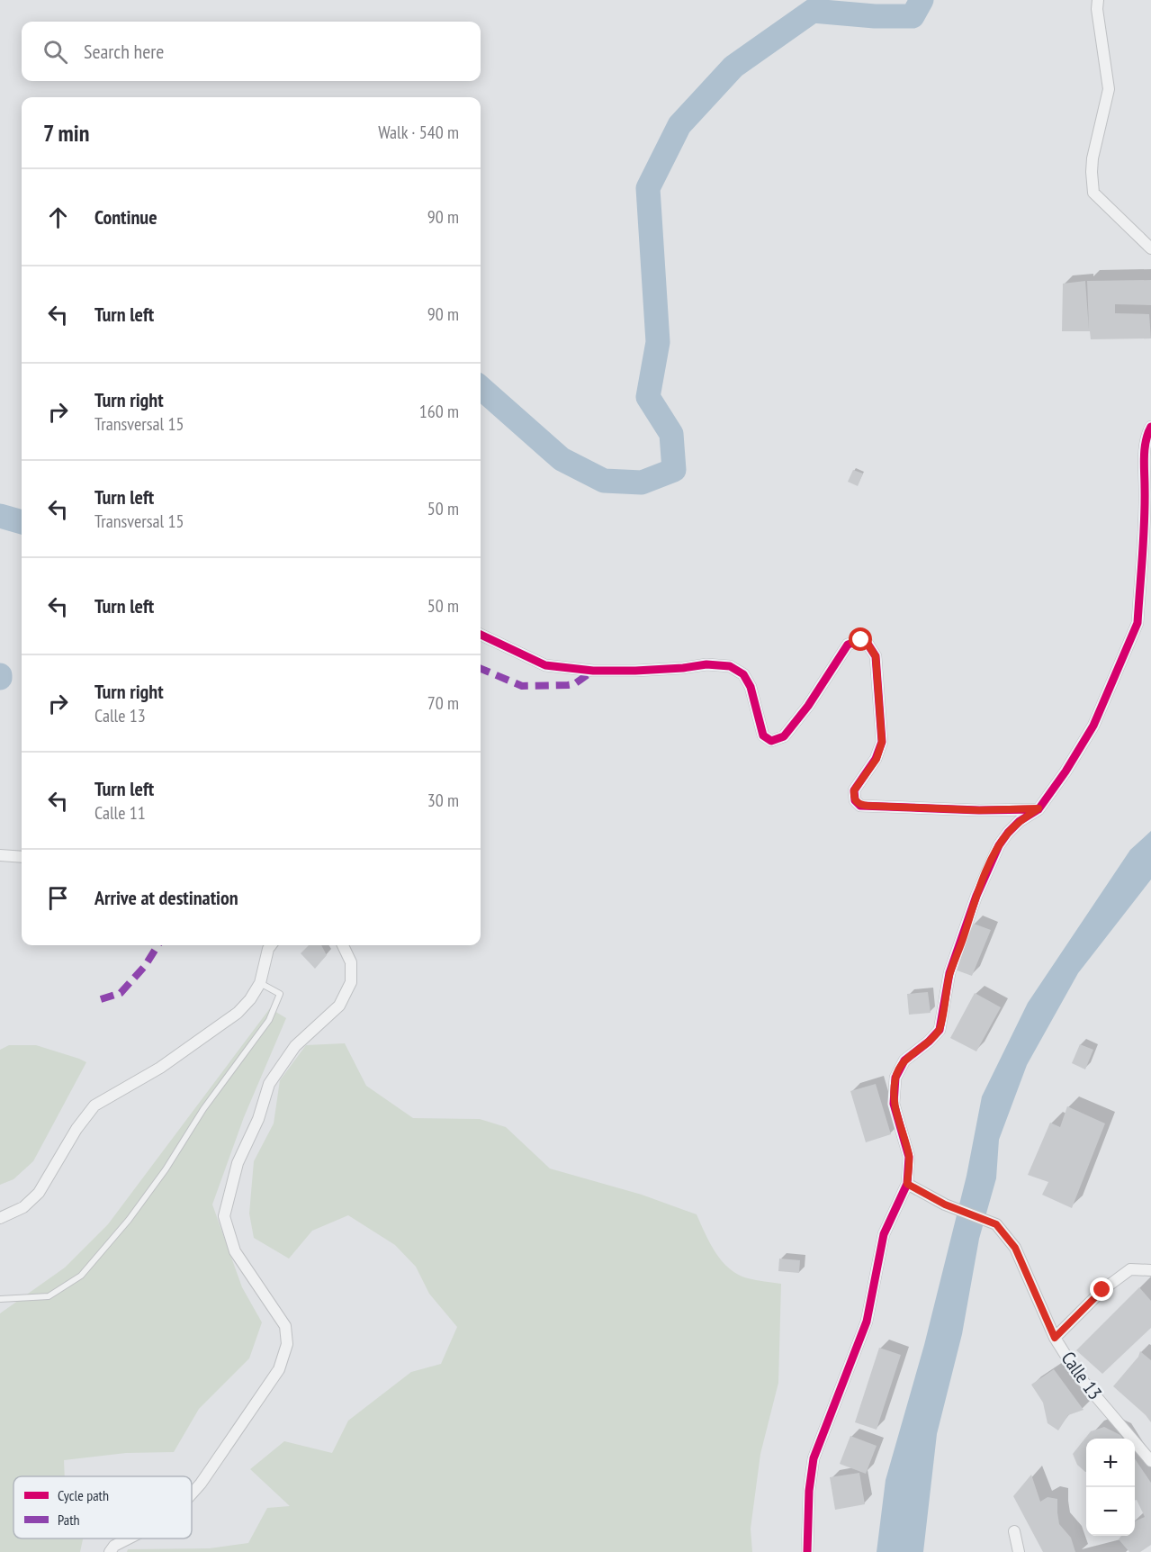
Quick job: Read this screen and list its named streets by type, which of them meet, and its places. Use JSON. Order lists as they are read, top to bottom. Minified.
{"streets":{"street":["Calle 13"]},"legend":["Cycle path","Path"],"page":{"search":"Search here","heading":["7 min","Walk · 540 m"],"list":[["Continue","90 m"],["Turn left","90 m"],["Turn right","Transversal 15","160 m"],["Turn left","Transversal 15","50 m"],["Turn left","50 m"],["Turn right","Calle 13","70 m"],["Turn left","Calle 11","30 m"],"Arrive at destination"],"map_buttons":["+","−"]}}
